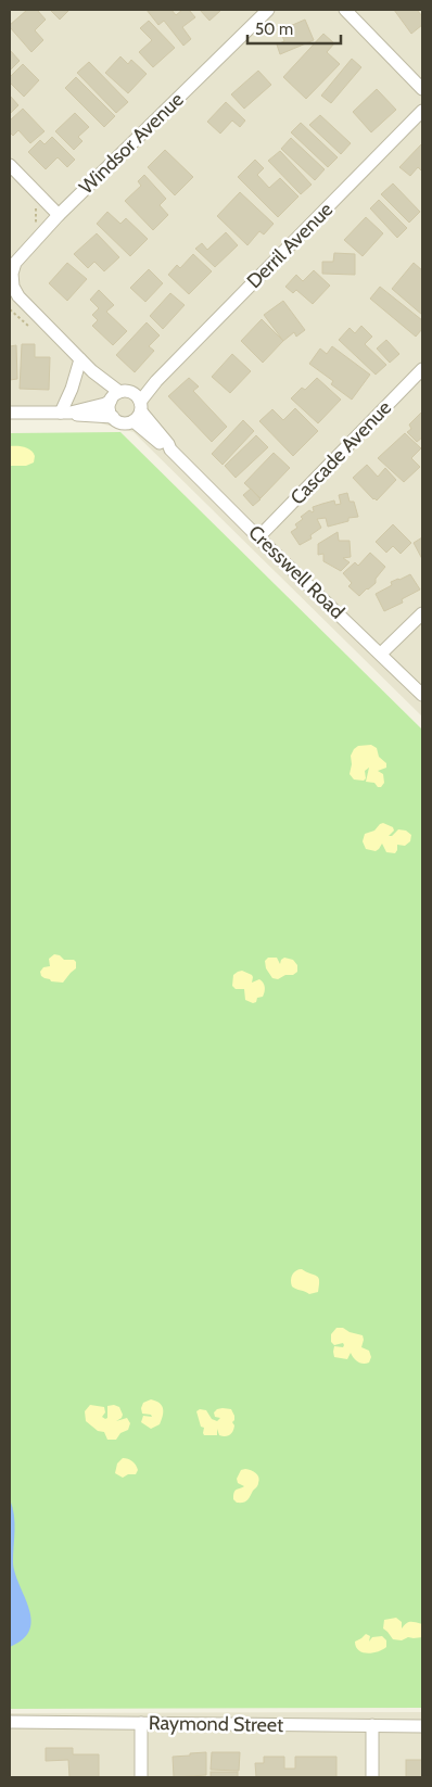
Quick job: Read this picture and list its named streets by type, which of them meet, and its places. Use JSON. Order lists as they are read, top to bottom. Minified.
{"streets":{"street":["Windsor Avenue","Derril Avenue","Cascade Avenue","Cresswell Road","Raymond Street"]},"crossings":[["Derril Avenue","Cresswell Road"],["Cascade Avenue","Cresswell Road"]],"scale_bar":"50 m"}
